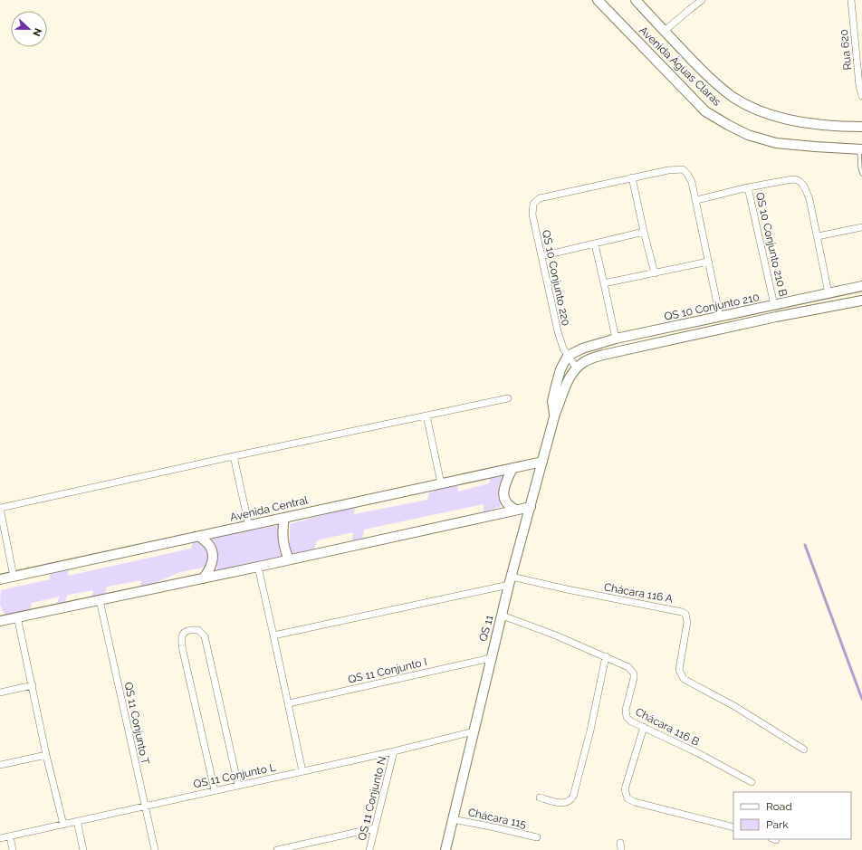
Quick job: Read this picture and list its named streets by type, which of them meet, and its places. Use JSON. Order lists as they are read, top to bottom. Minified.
{"streets":{"street":["Rua 620","Avenida Águas Claras","QS 10 Conjunto 210 B","QS 10 Conjunto 220","QS 10 Conjunto 210","Avenida Central","Chácara 116 A","QS 11","QS 11 Conjunto I","QS 11 Conjunto T","Chácara 116 B","QS 11 Conjunto L","QS 11 Conjunto N","Chácara 115"]},"crossings":[["QS 10 Conjunto 210 B","QS 10 Conjunto 210"],["QS 10 Conjunto 220","QS 10 Conjunto 210"],["QS 10 Conjunto 220","QS 11"],["QS 10 Conjunto 210","QS 11"],["Avenida Central","QS 11"],["Chácara 116 A","QS 11"],["QS 11","QS 11 Conjunto I"],["QS 11","Chácara 116 B"],["QS 11","QS 11 Conjunto L"],["QS 11","Chácara 115"],["QS 11 Conjunto T","QS 11 Conjunto L"],["QS 11 Conjunto L","QS 11 Conjunto N"]],"legend":["Road","Park"],"north":"right"}
